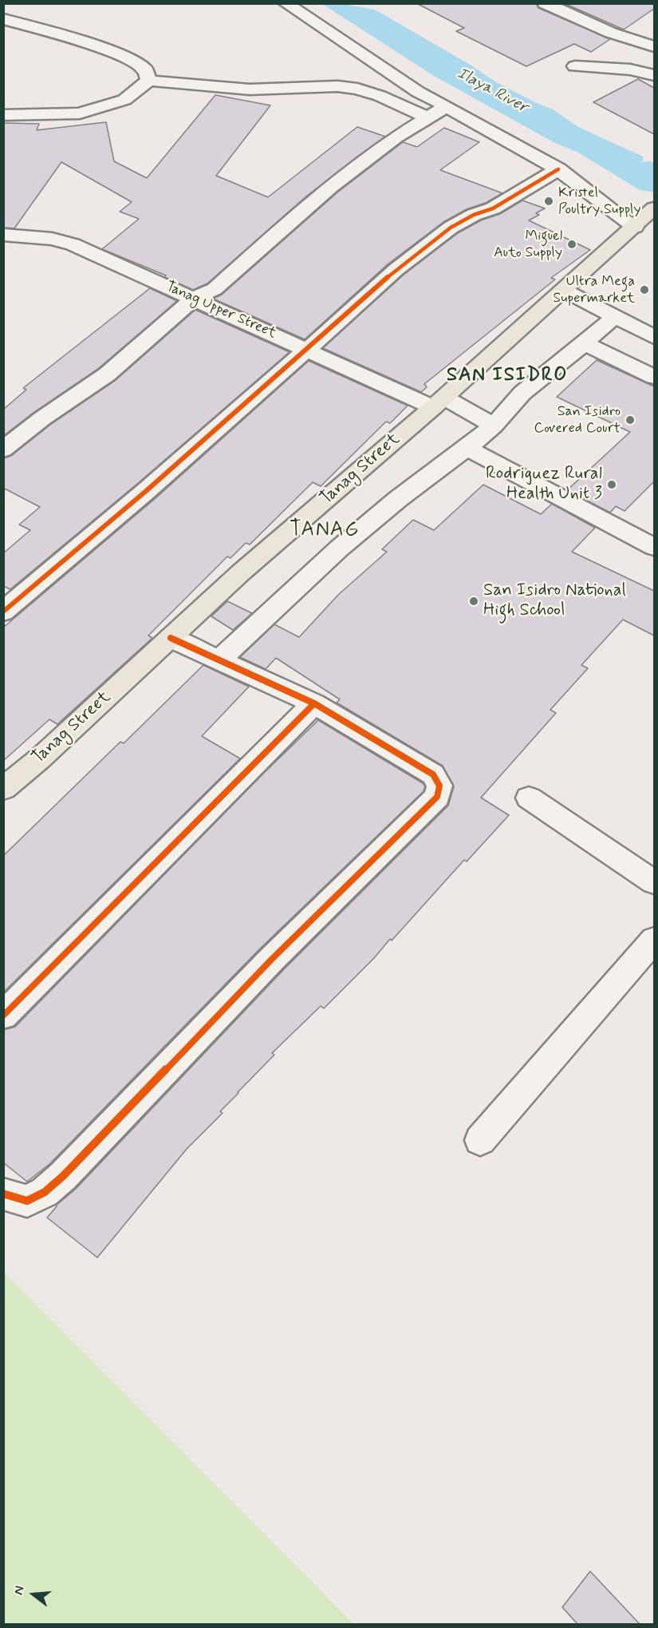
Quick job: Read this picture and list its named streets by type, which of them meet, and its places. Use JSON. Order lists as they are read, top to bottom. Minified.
{"streets":{"main road":["Tanag Street"],"street":["Tanag Upper Street"]},"crossings":[["Tanag Upper Street","Tanag Street"]],"districts":["SAN ISIDRO","TANAG"],"water":["Ilaya River"],"places":["Kristel Poultry Supply","Miguel Auto Supply","Ultra Mega Supermarket","San Isidro Covered Court","Rodriguez Rural Health Unit 3","San Isidro National High School"],"north":"left"}
